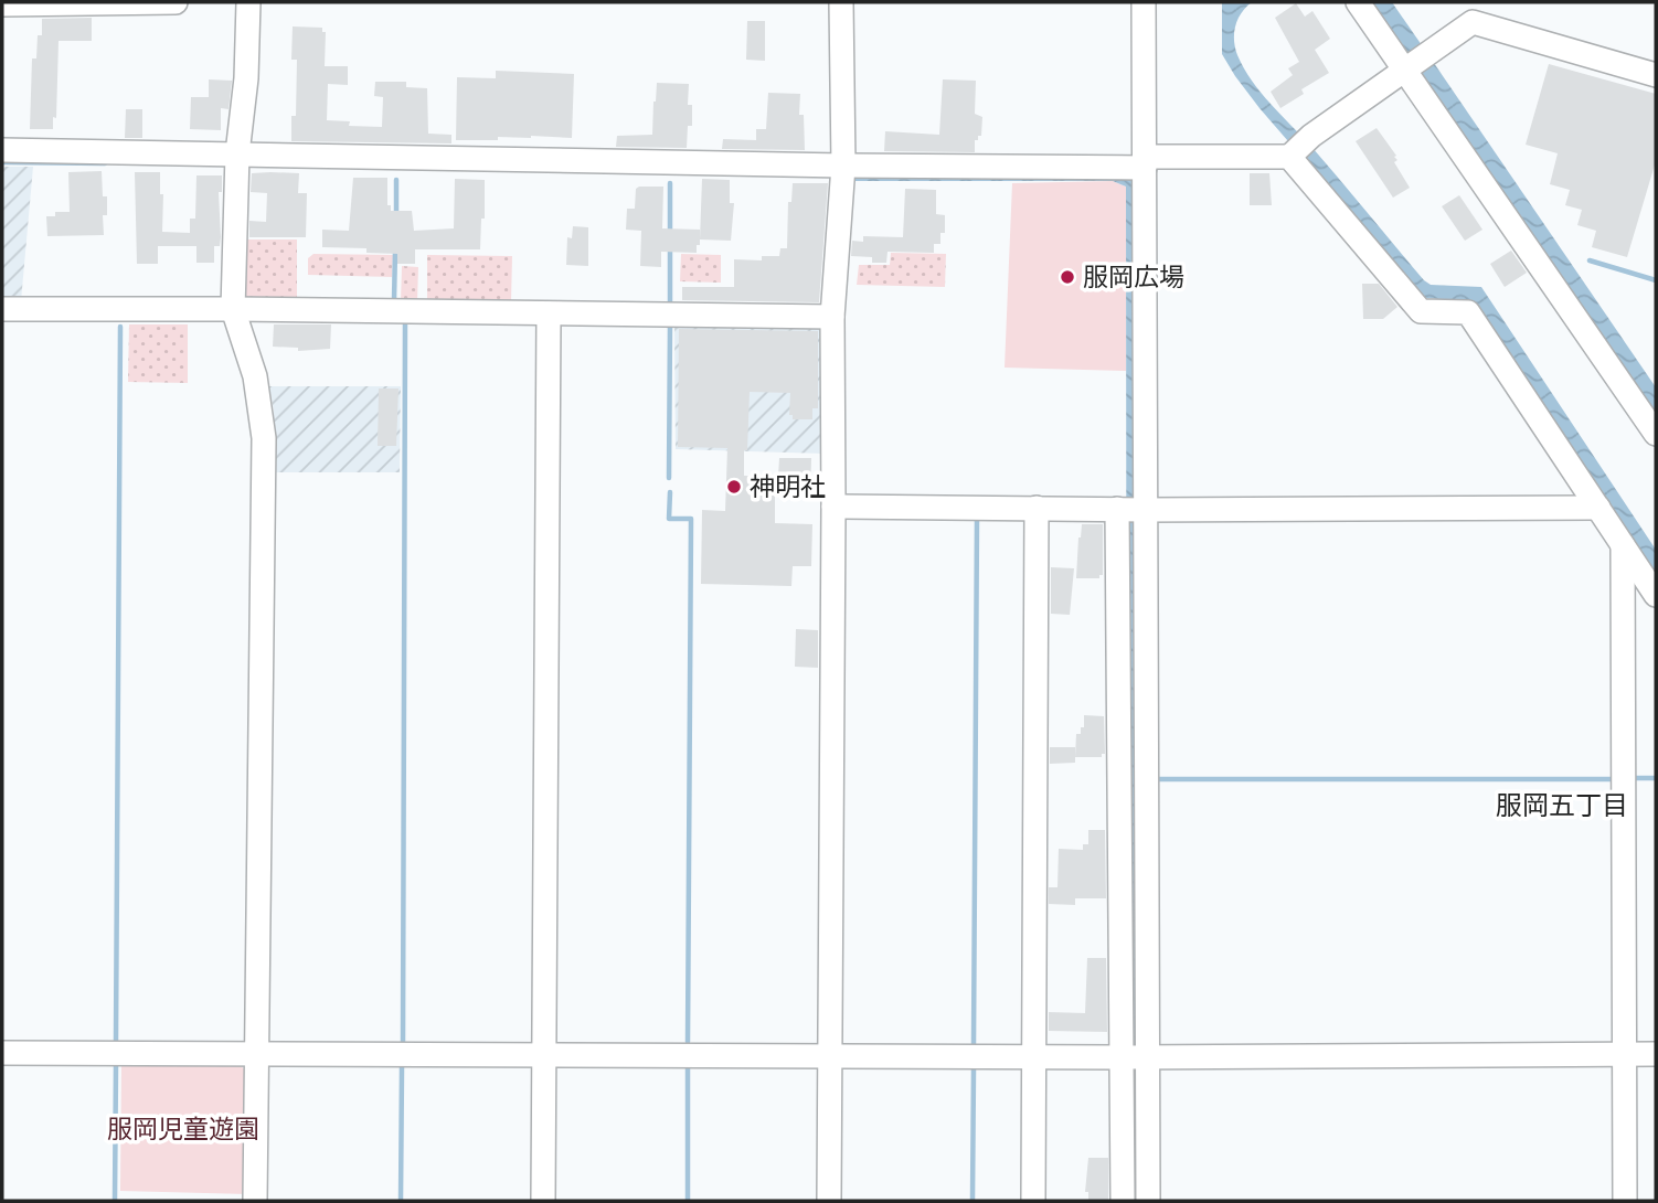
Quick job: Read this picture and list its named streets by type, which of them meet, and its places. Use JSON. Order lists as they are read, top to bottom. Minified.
{"districts":["服岡五丁目"],"parks":["服岡児童遊園"],"places":["服岡広場","神明社"]}
